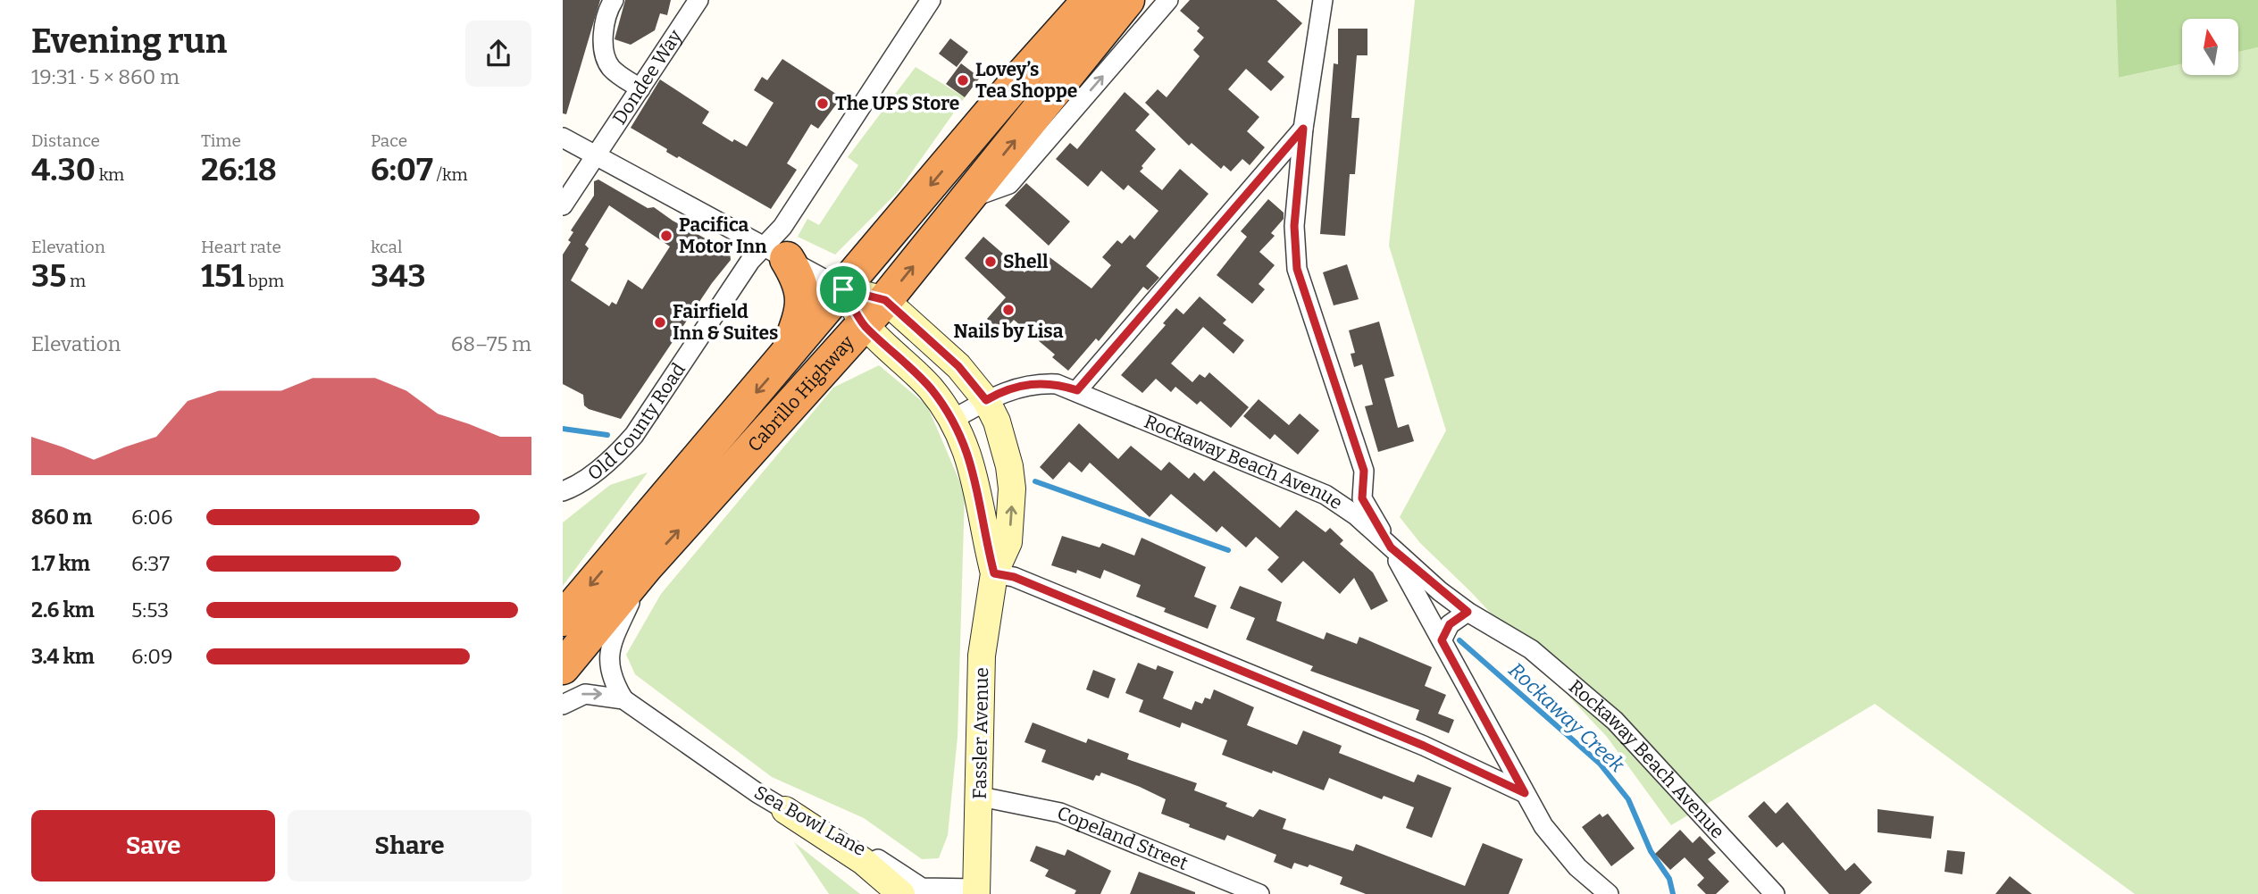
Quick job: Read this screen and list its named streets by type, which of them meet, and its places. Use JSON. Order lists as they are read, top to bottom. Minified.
{"streets":{"highway":["Cabrillo Highway"],"street":["Dondee Way","Old County Road","Rockaway Beach Avenue","Fassler Avenue","Sea Bowl Lane","Copeland Street"]},"crossings":[["Cabrillo Highway","Fassler Avenue"],["Rockaway Beach Avenue","Fassler Avenue"],["Fassler Avenue","Sea Bowl Lane"],["Fassler Avenue","Copeland Street"]],"water":["Rockaway Creek"],"places":["Lovey’s Tea Shoppe","The UPS Store","Pacifica Motor Inn","Shell","Nails by Lisa","Fairfield Inn & Suites"],"north":"top","page":{"heading":["Evening run","19:31 · 5 × 860 m"],"stats":[["Distance","4.30 km"],["Time","26:18"],["Pace","6:07 /km"],["Elevation","35 m"],["Heart rate","151 bpm"],["kcal","343"]],"chart":["Elevation","68–75 m"],"list":[{"name":"860 m","note":"6:06"},{"name":"1.7 km","note":"6:37"},{"name":"2.6 km","note":"5:53"},{"name":"3.4 km","note":"6:09"}],"buttons":["Save","Share"]}}
